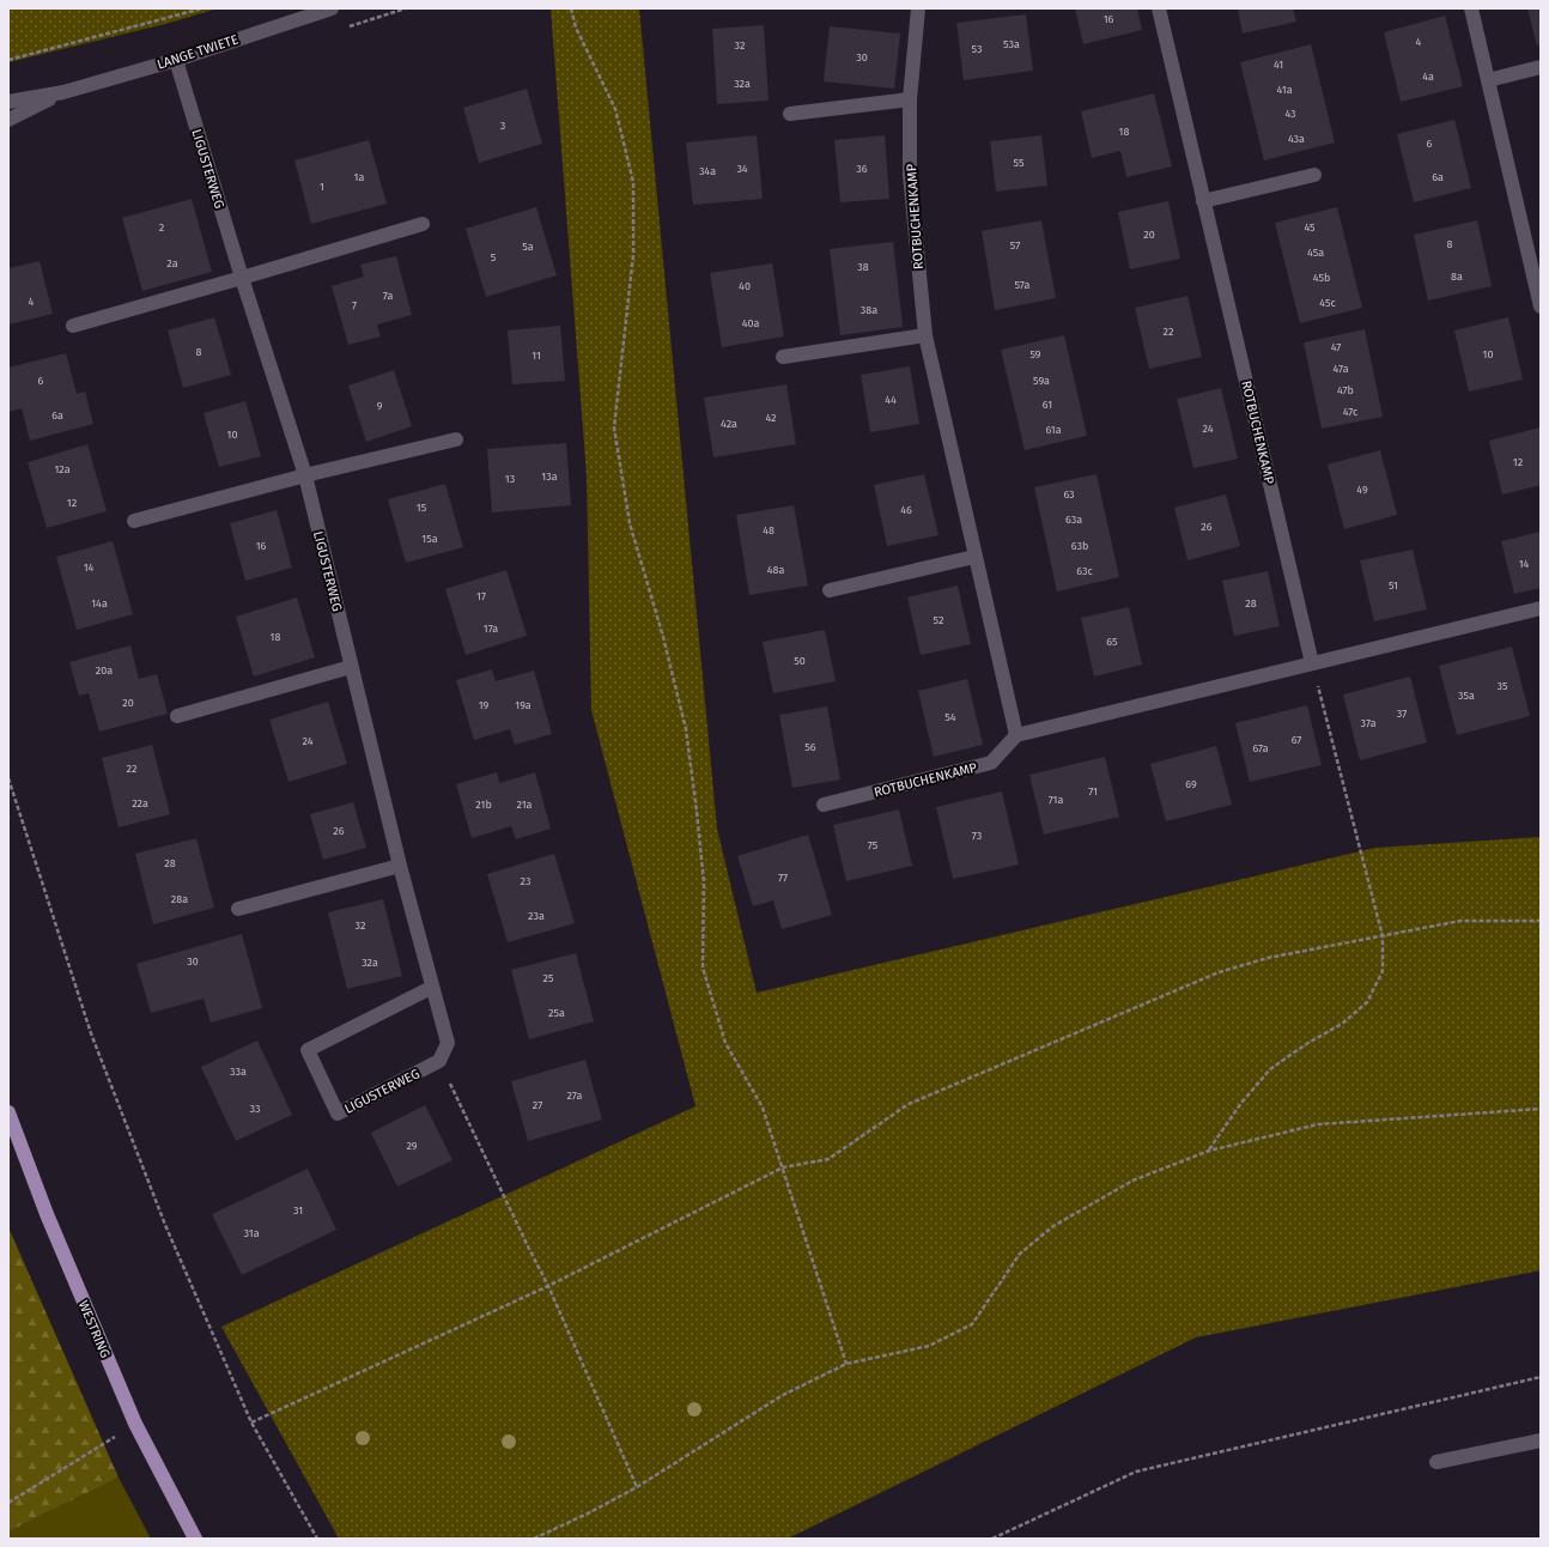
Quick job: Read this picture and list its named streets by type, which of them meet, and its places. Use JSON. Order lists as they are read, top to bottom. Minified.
{"streets":{"main road":["WESTRING"],"street":["LANGE TWIETE","LIGUSTERWEG","ROTBUCHENKAMP"]},"crossings":[["LANGE TWIETE","LIGUSTERWEG"]],"house_numbers":["16","4","53a","32","53","30","41","4a","32a","41a","43","3","18","43a","6","55","34","36","34a","1a","6a","1","2","45","20","8","57","5a","45a","5","2a","38","8a","45b","57a","40","7a","4","45c","7","38a","40a","22","47","8","59","10","11","47a","6","59a","47b","44","61","9","47c","6a","42","42a","24","61a","10","12","12a","13a","13","49","63","12","15","46","63a","26","48","15a","16","63b","14","14","48a","63c","51","17","14a","28","52","17a","18","65","50","20a","35","35a","20","19","19a","37","54","37a","67","24","56","67a","22","69","71","71a","22a","21b","21a","26","73","75","28","77","23","28a","23a","32","30","32a","25","25a","33a","27a","27","33","29","31","31a"]}
